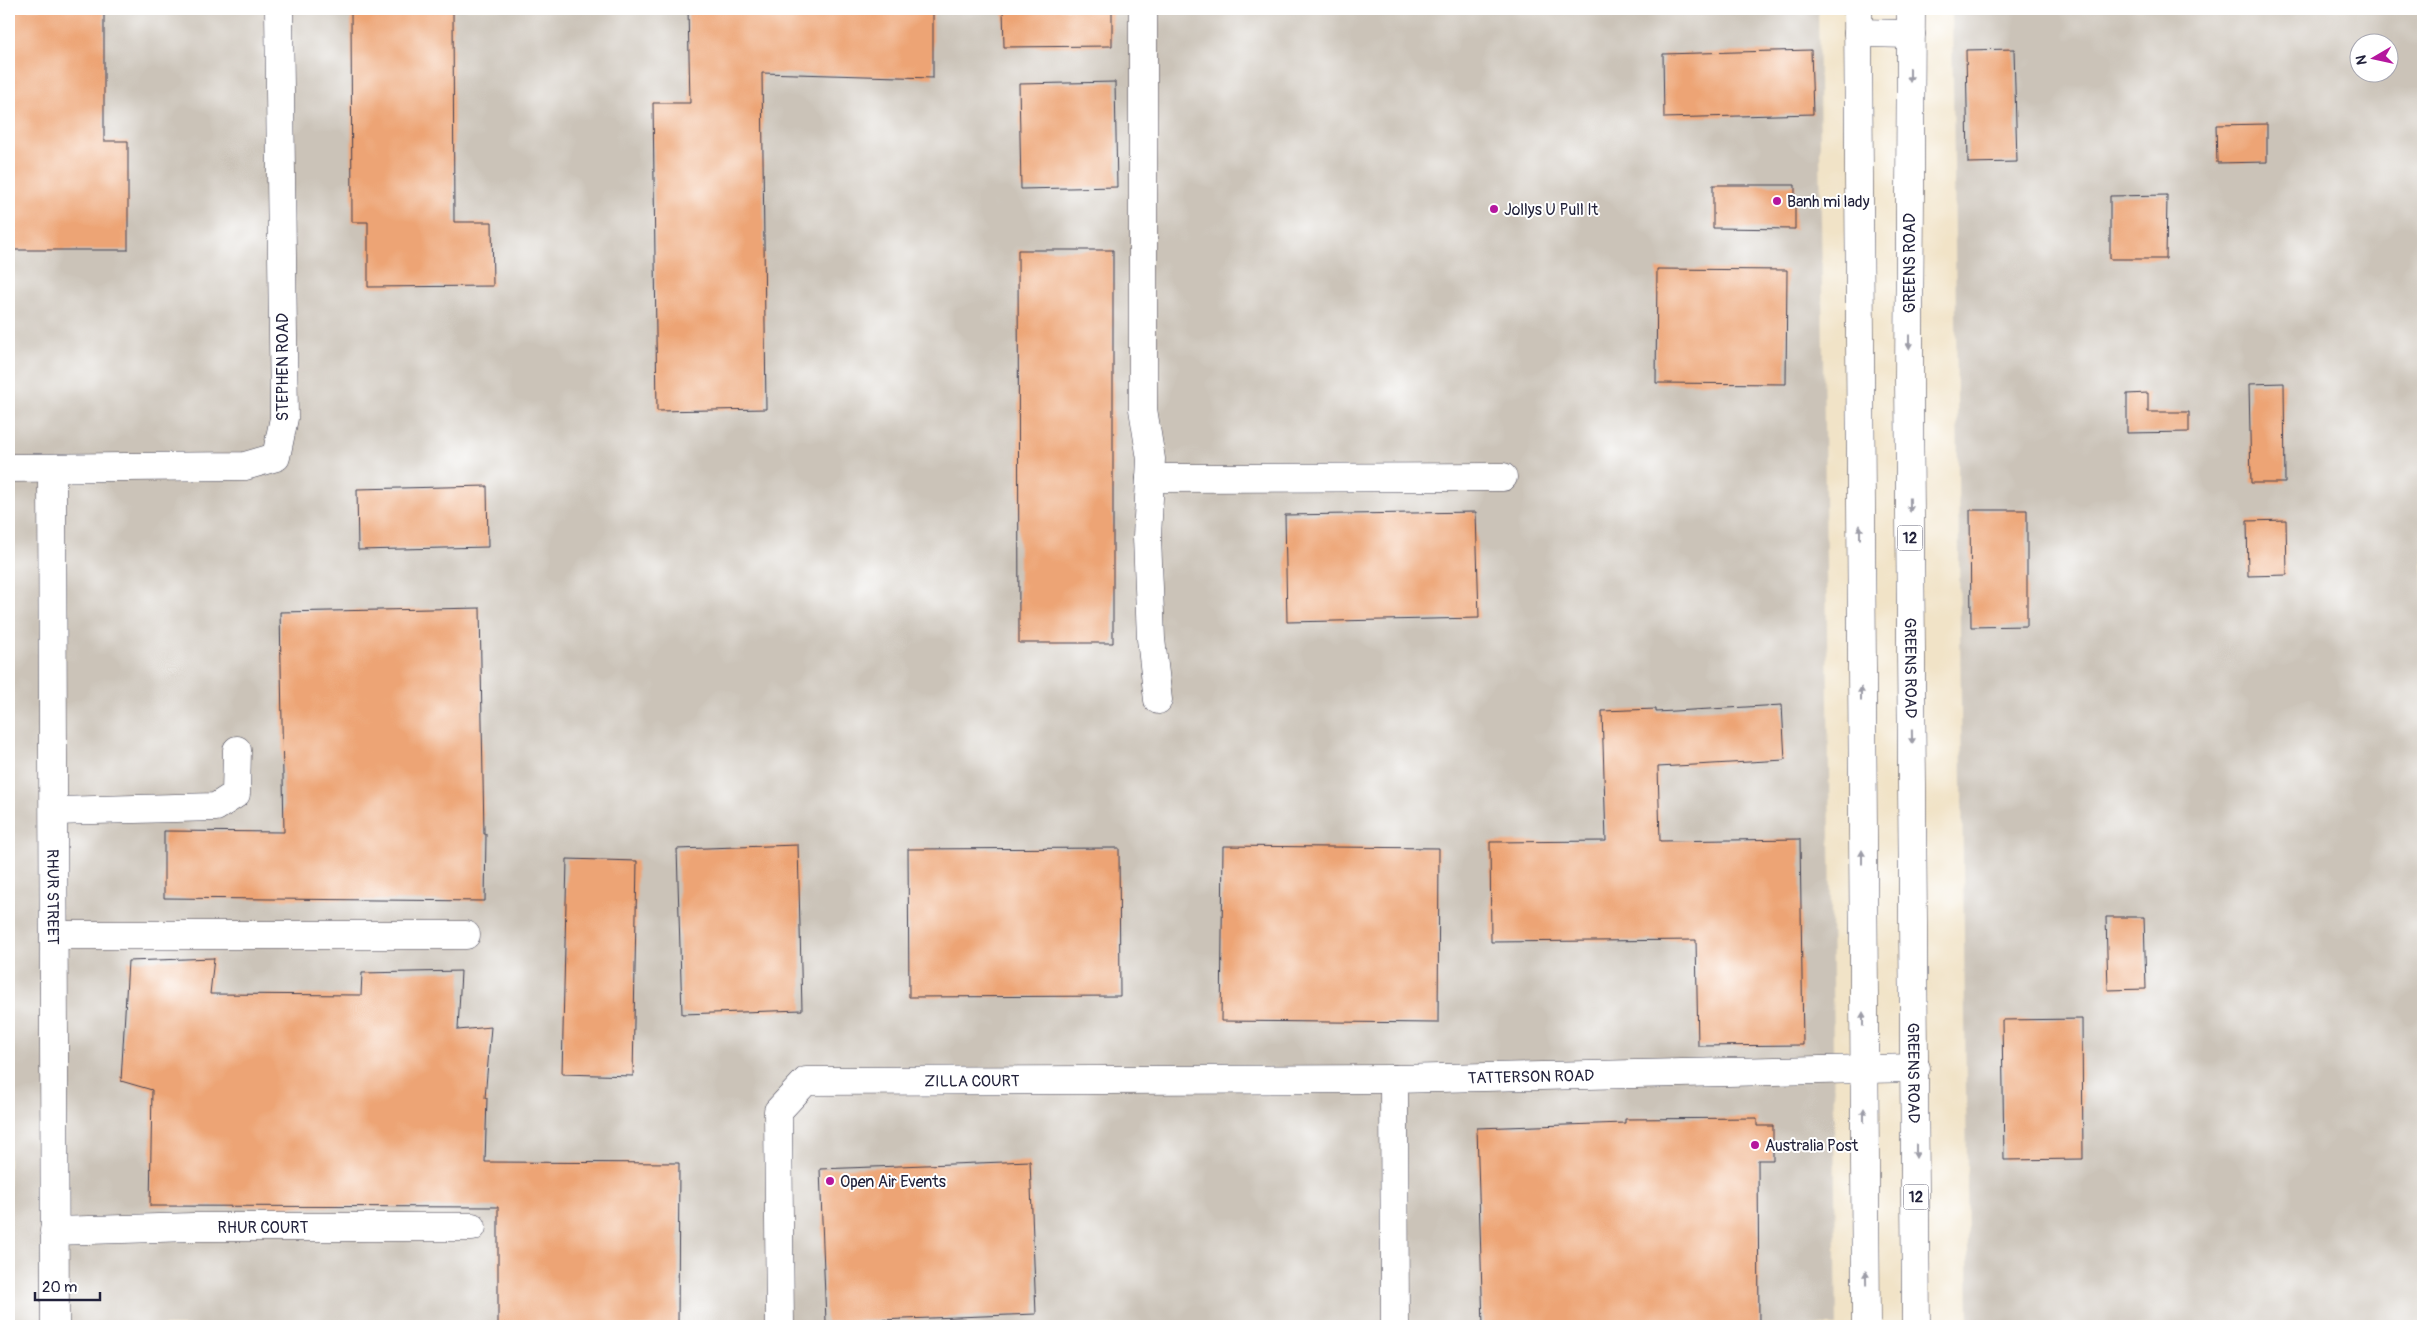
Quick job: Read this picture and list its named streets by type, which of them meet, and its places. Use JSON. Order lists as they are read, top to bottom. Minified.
{"streets":{"street":["GREENS ROAD","STEPHEN ROAD","12","RHUR STREET","TATTERSON ROAD","ZILLA COURT","RHUR COURT"]},"crossings":[["GREENS ROAD","TATTERSON ROAD"],["STEPHEN ROAD","RHUR STREET"],["RHUR STREET","RHUR COURT"],["TATTERSON ROAD","ZILLA COURT"]],"places":["Banh mi lady","Jollys U Pull It","Australia Post","Open Air Events"],"scale_bar":"20 m","north":"left"}
